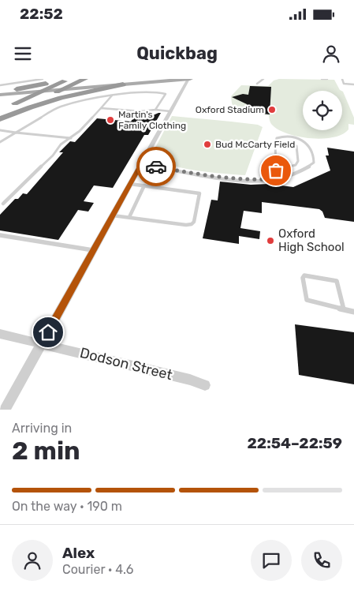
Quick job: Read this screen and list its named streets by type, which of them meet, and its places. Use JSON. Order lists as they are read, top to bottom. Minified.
{"streets":{"street":["Dodson Street"]},"places":["Oxford Stadium","Martin's Family Clothing","Bud McCarty Field","Oxford High School"],"page":{"status":"22:52","header":"Quickbag","heading":["2 min","Arriving in","22:54–22:59"],"panel":["Alex","Courier · 4.6"],"bar":"On the way · 190 m"}}
